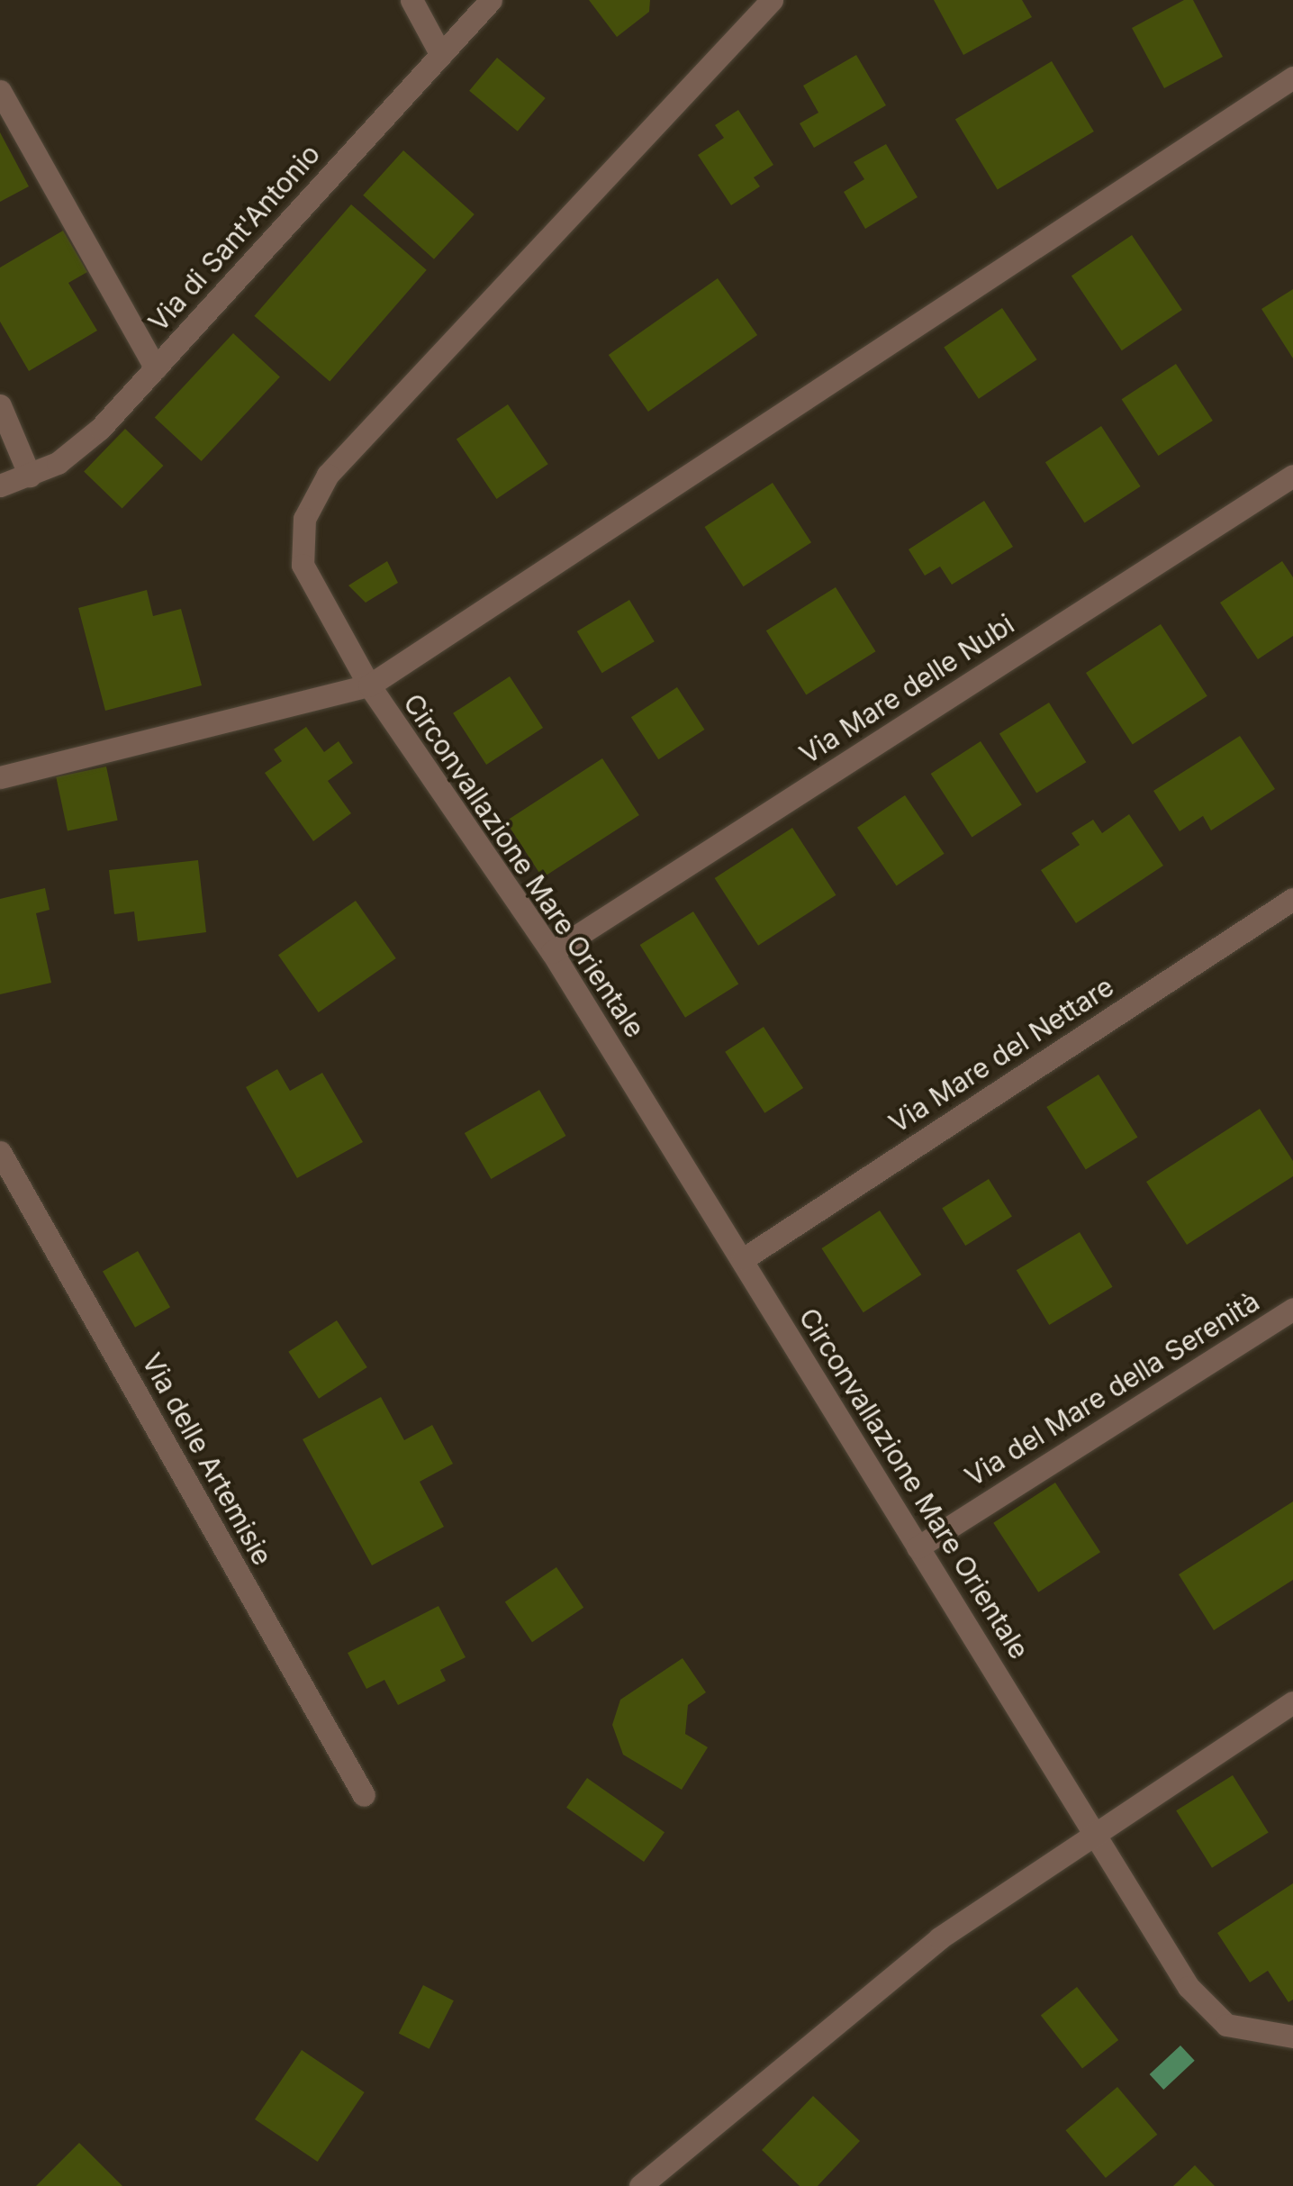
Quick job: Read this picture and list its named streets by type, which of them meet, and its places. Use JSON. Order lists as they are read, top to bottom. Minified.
{"streets":{"street":["Via di Sant'Antonio","Via Mare delle Nubi","Circonvallazione Mare Orientale","Via Mare del Nettare","Via del Mare della Serenità","Via delle Artemisie"]},"crossings":[["Via Mare delle Nubi","Circonvallazione Mare Orientale"],["Circonvallazione Mare Orientale","Via Mare del Nettare"],["Circonvallazione Mare Orientale","Via del Mare della Serenità"]]}
